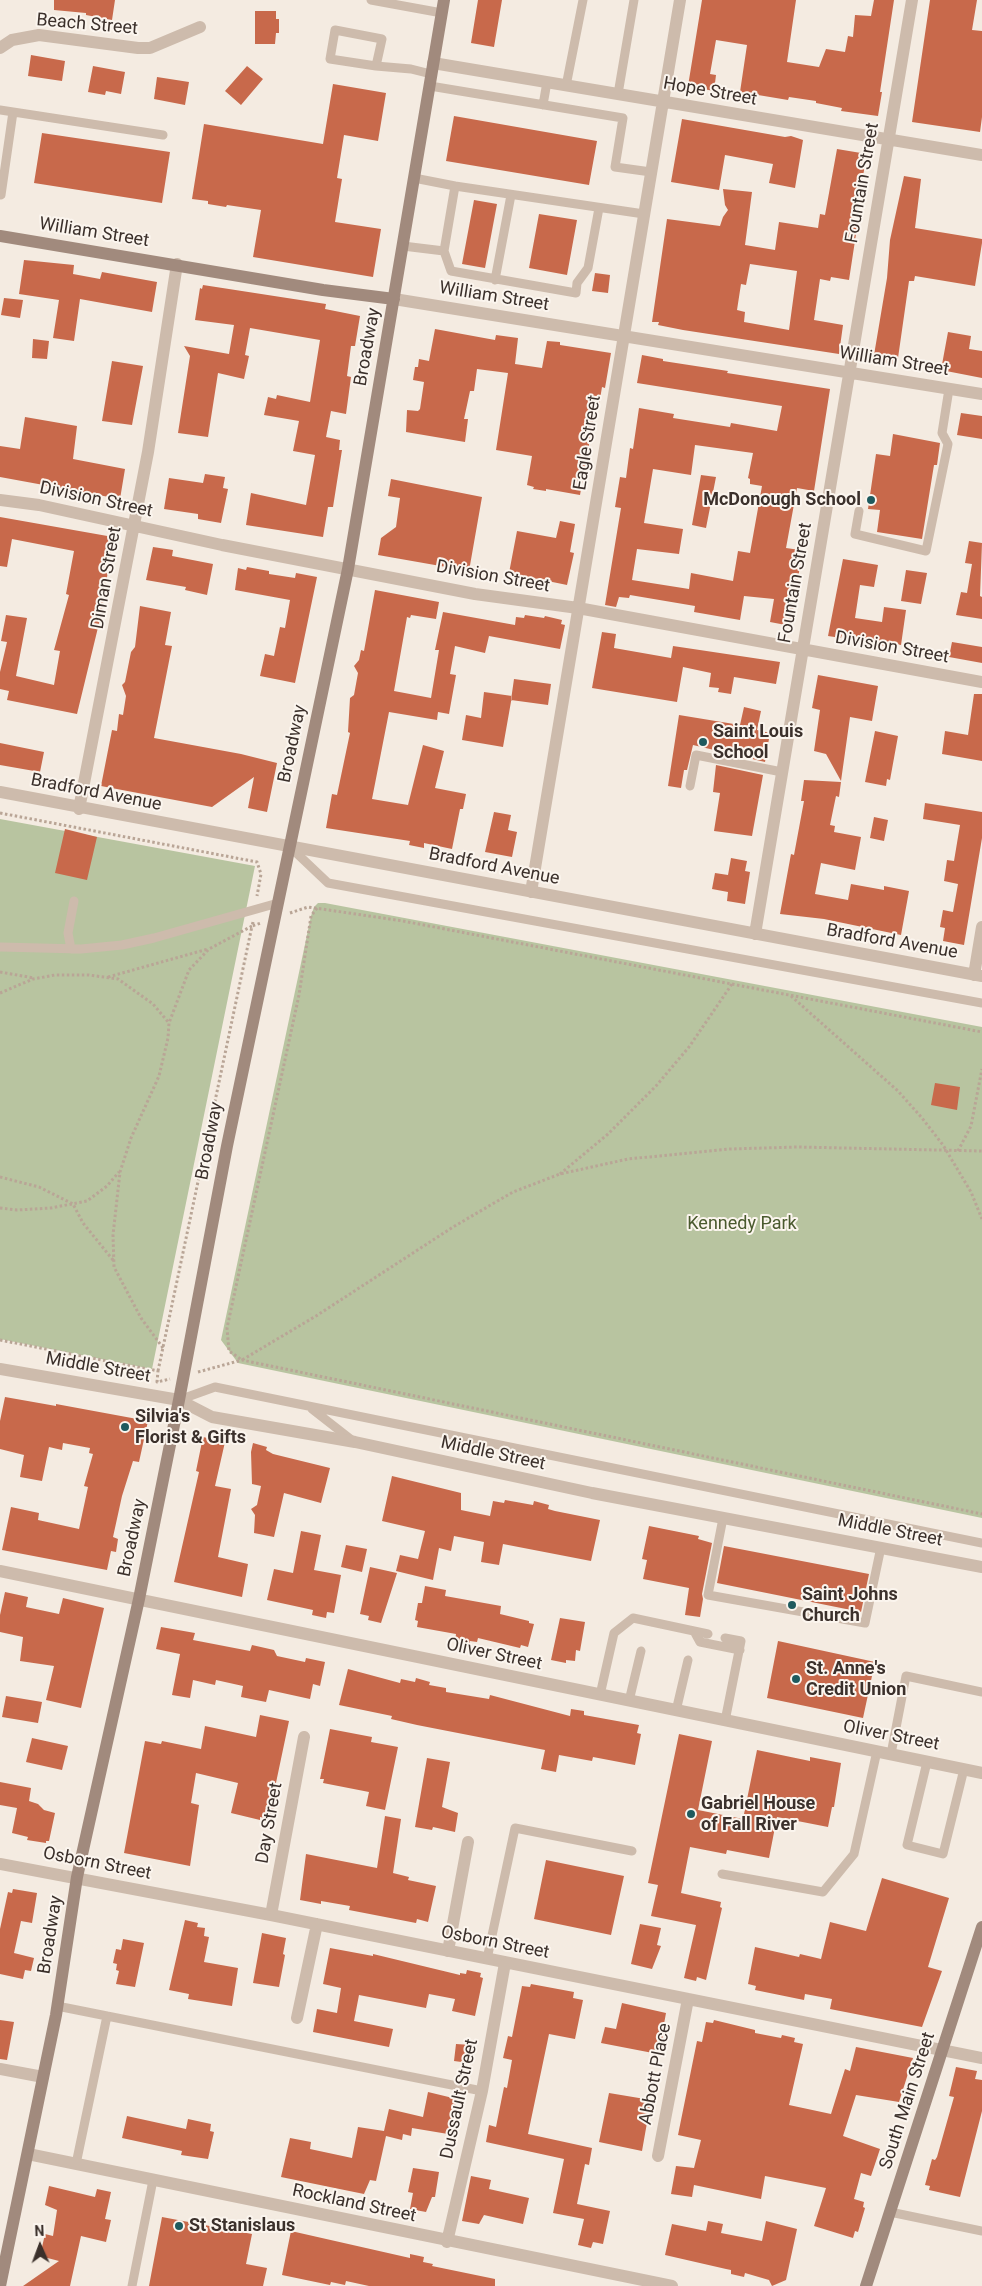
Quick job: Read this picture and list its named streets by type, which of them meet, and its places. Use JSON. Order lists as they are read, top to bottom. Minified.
{"streets":{"main road":["William Street","Broadway","South Main Street"],"street":["Beach Street","Hope Street","Fountain Street","Eagle Street","Division Street","Diman Street","Bradford Avenue","Middle Street","Oliver Street","Day Street","Osborn Street","Abbott Place","Dussault Street","Rockland Street"]},"crossings":[["Hope Street","Fountain Street"],["Hope Street","Broadway"],["Hope Street","Eagle Street"],["Fountain Street","William Street"],["Fountain Street","Division Street"],["Fountain Street","Bradford Avenue"],["William Street","Broadway"],["William Street","Eagle Street"],["William Street","Diman Street"],["Broadway","Division Street"],["Broadway","Bradford Avenue"],["Broadway","Middle Street"],["Broadway","Oliver Street"],["Broadway","Osborn Street"],["Broadway","Rockland Street"],["Eagle Street","Division Street"],["Eagle Street","Bradford Avenue"],["Division Street","Diman Street"],["Diman Street","Bradford Avenue"],["Day Street","Osborn Street"],["Osborn Street","Abbott Place"],["Osborn Street","Dussault Street"],["Osborn Street","South Main Street"],["Dussault Street","Rockland Street"]],"parks":["Kennedy Park"],"places":["McDonough School","Saint Louis School","Silvia's Florist & Gifts","Saint Johns Church","St. Anne's Credit Union","Gabriel House of Fall River","St Stanislaus"],"north":"top"}
